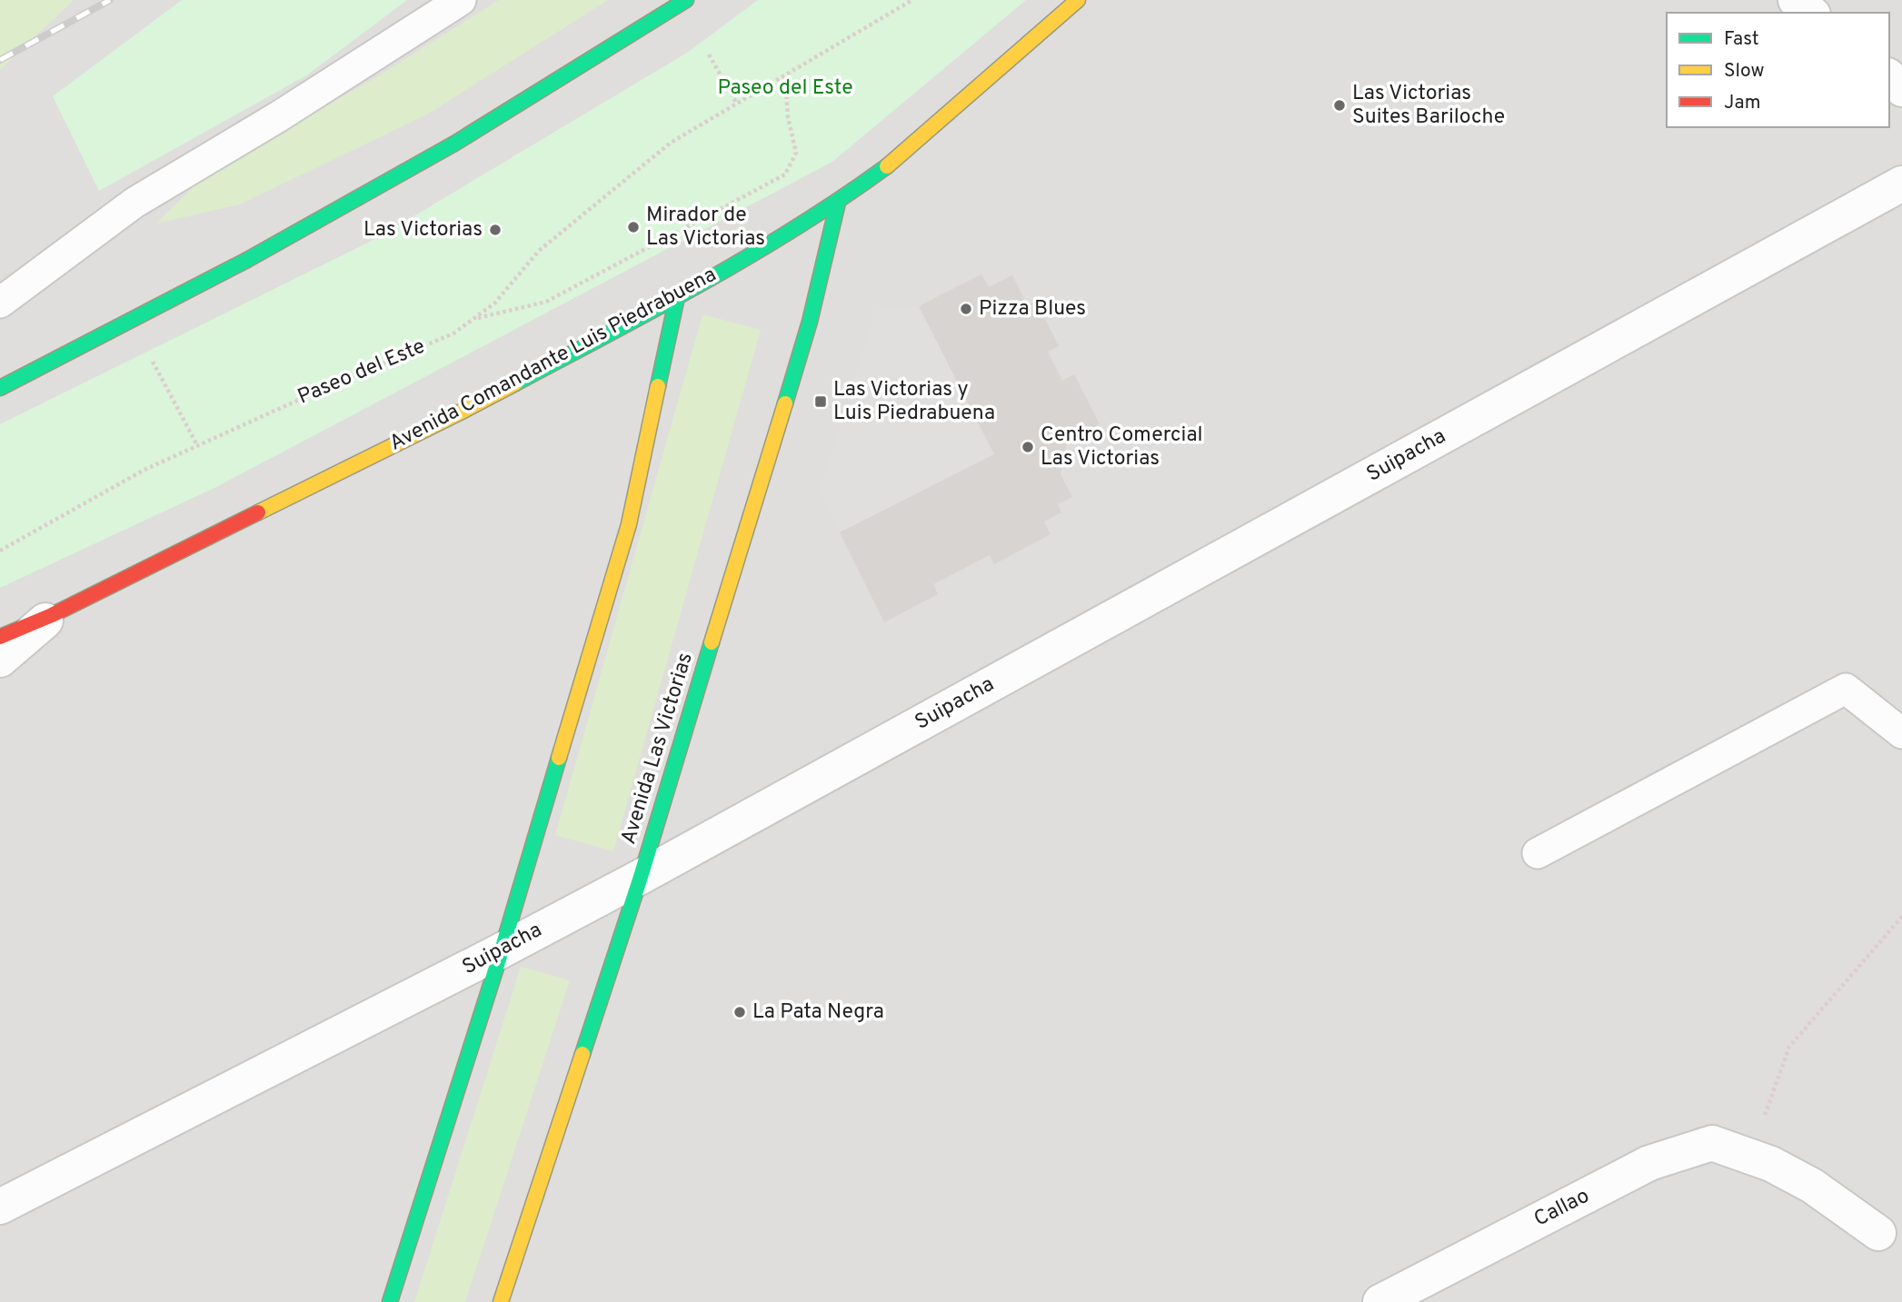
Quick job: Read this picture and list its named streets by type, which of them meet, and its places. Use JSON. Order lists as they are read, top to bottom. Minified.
{"streets":{"street":["Avenida Comandante Luis Piedrabuena","Suipacha","Avenida Las Victorias","Callao"],"path":["Paseo del Este"]},"crossings":[["Avenida Comandante Luis Piedrabuena","Avenida Las Victorias"],["Suipacha","Avenida Las Victorias"]],"parks":["Paseo del Este"],"places":{"other":["Las Victorias Suites Bariloche","Mirador de Las Victorias","Las Victorias","Pizza Blues","Centro Comercial Las Victorias","La Pata Negra"],"transit":["Las Victorias y Luis Piedrabuena"]},"legend":["Fast","Slow","Jam"]}
